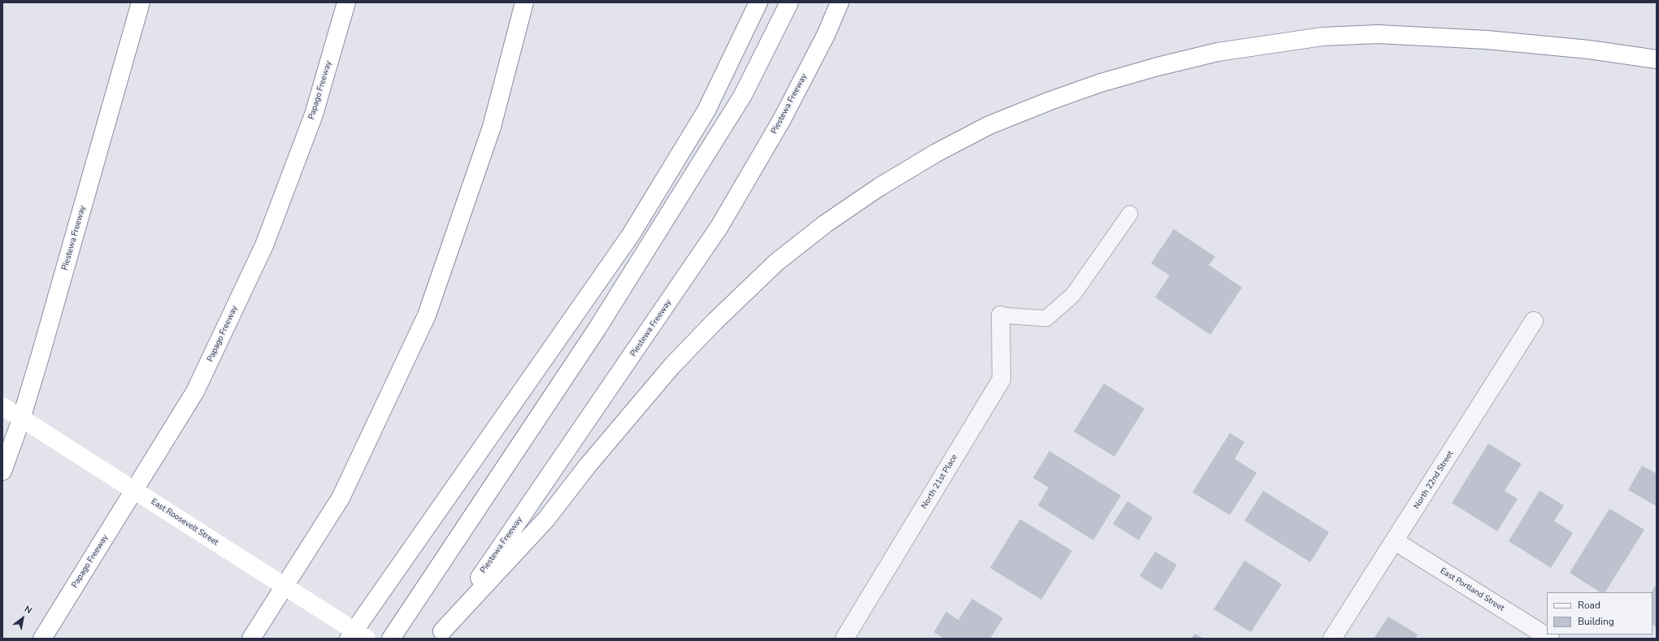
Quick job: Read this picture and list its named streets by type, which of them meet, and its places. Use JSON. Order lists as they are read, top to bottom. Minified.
{"streets":{"main road":["Papago Freeway","Piestewa Freeway","East Roosevelt Street"],"street":["North 22nd Street","North 21st Place","East Portland Street"]},"crossings":[["North 22nd Street","East Portland Street"]],"legend":["Road","Building"],"north":"top right"}
